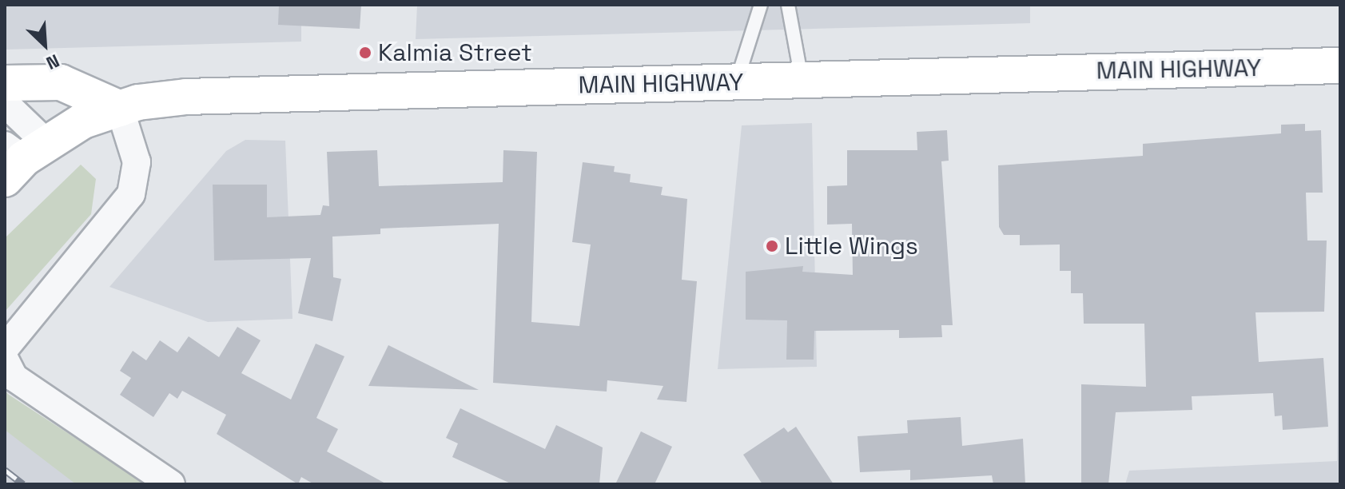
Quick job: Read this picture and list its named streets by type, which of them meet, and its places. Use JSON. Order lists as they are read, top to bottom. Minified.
{"streets":{"main road":["MAIN HIGHWAY"]},"places":["Kalmia Street","Little Wings"],"north":"bottom right"}
